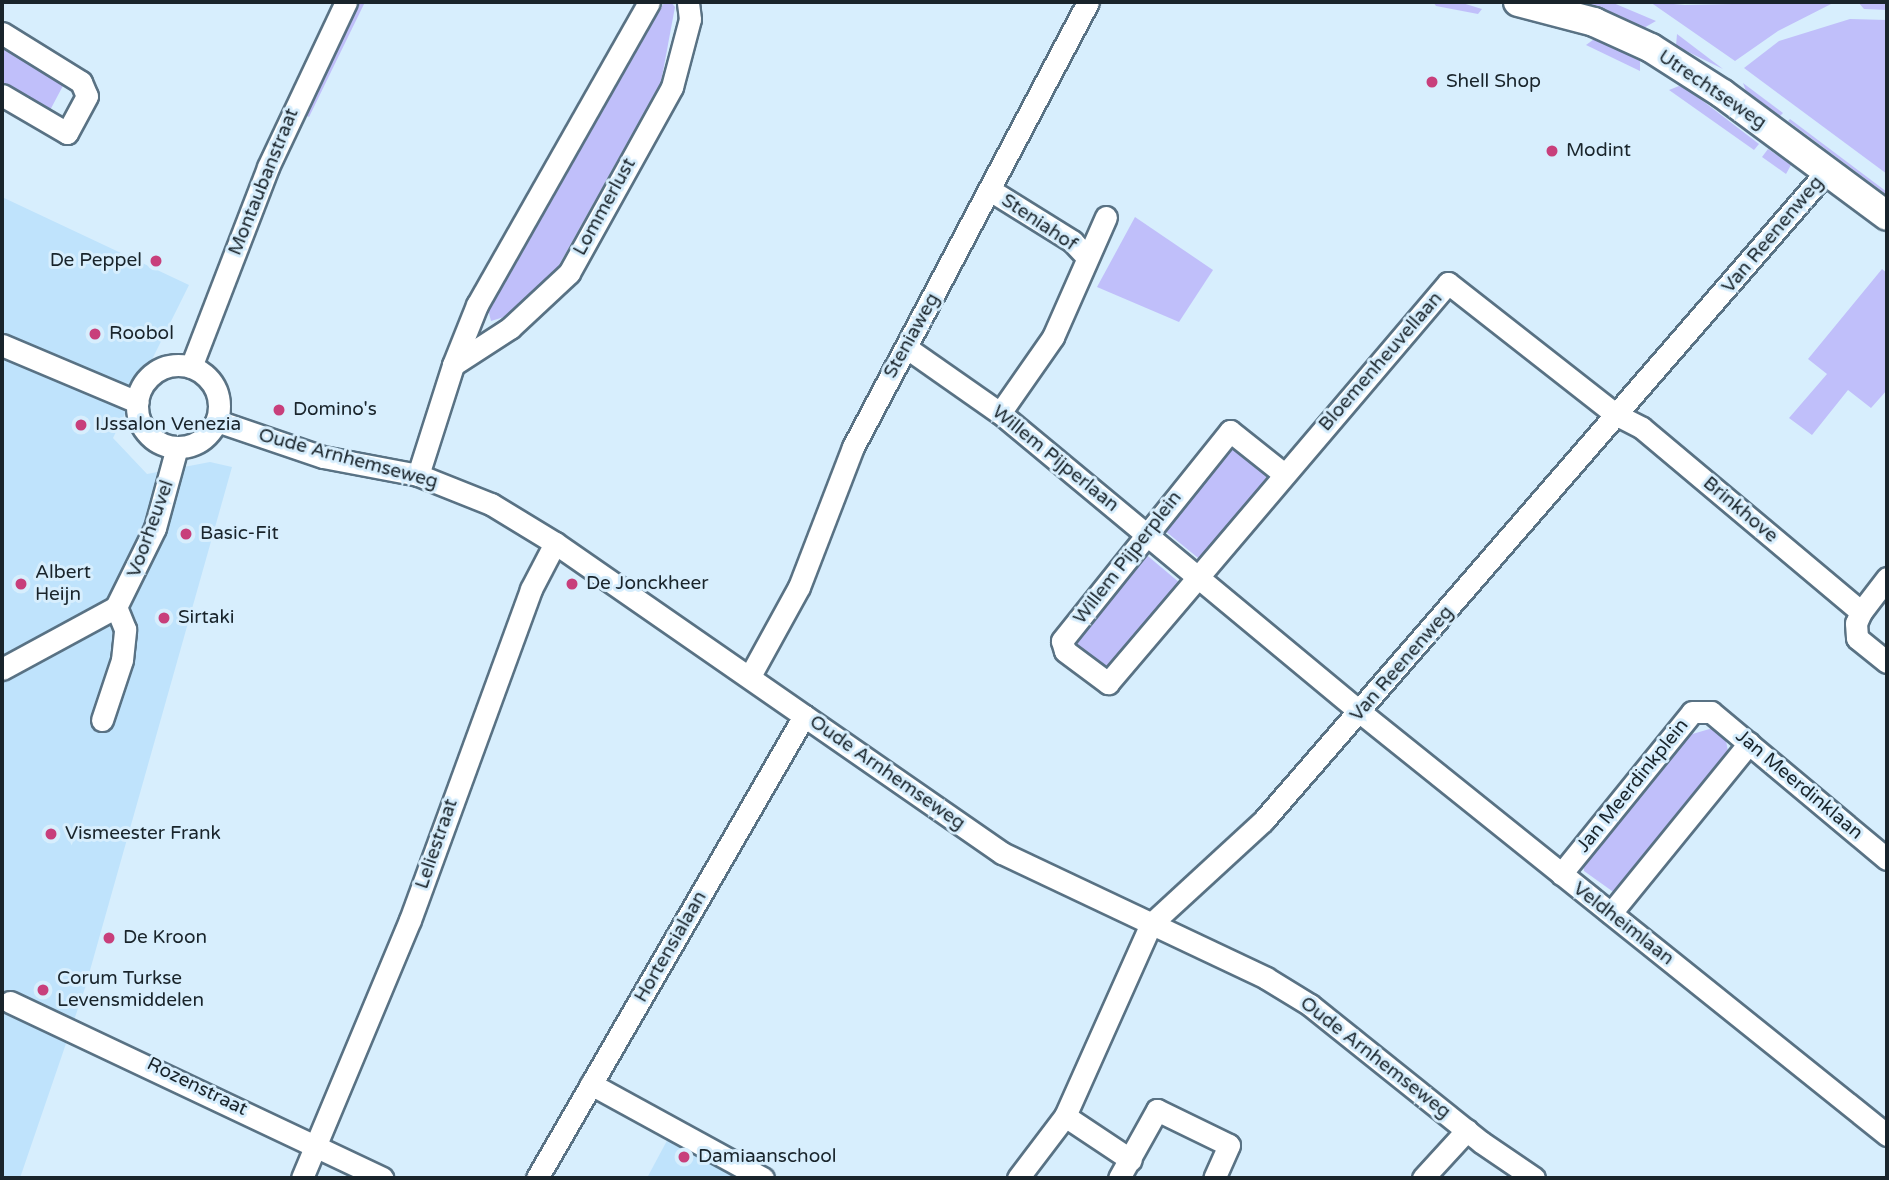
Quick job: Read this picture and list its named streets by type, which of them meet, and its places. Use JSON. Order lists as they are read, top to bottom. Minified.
{"streets":{"main road":["Utrechtseweg"],"street":["Montaubanstraat","Lommerlust","Steniahof","Van Reenenweg","Steniaweg","Bloemenheuvellaan","Oude Arnhemseweg","Willem Pijperlaan","Brinkhove","Voorheuvel","Willem Pijperplein","Jan Meerdinklaan","Jan Meerdinkplein","Leliestraat","Veldheimlaan","Hortensialaan","Rozenstraat"]},"crossings":[["Utrechtseweg","Van Reenenweg"],["Montaubanstraat","Oude Arnhemseweg"],["Montaubanstraat","Voorheuvel"],["Steniahof","Steniaweg"],["Steniahof","Willem Pijperlaan"],["Van Reenenweg","Bloemenheuvellaan"],["Van Reenenweg","Oude Arnhemseweg"],["Van Reenenweg","Willem Pijperlaan"],["Van Reenenweg","Brinkhove"],["Van Reenenweg","Veldheimlaan"],["Steniaweg","Oude Arnhemseweg"],["Steniaweg","Willem Pijperlaan"],["Bloemenheuvellaan","Brinkhove"],["Bloemenheuvellaan","Willem Pijperplein"],["Oude Arnhemseweg","Voorheuvel"],["Oude Arnhemseweg","Leliestraat"],["Oude Arnhemseweg","Hortensialaan"],["Willem Pijperlaan","Willem Pijperplein"],["Willem Pijperlaan","Veldheimlaan"],["Jan Meerdinklaan","Jan Meerdinkplein"],["Jan Meerdinkplein","Veldheimlaan"],["Leliestraat","Rozenstraat"]],"places":["Shell Shop","Modint","De Peppel","Roobol","Domino's","IJssalon Venezia","Basic-Fit","Albert Heijn","De Jonckheer","Sirtaki","Vismeester Frank","De Kroon","Corum Turkse Levensmiddelen","Damiaanschool"]}
